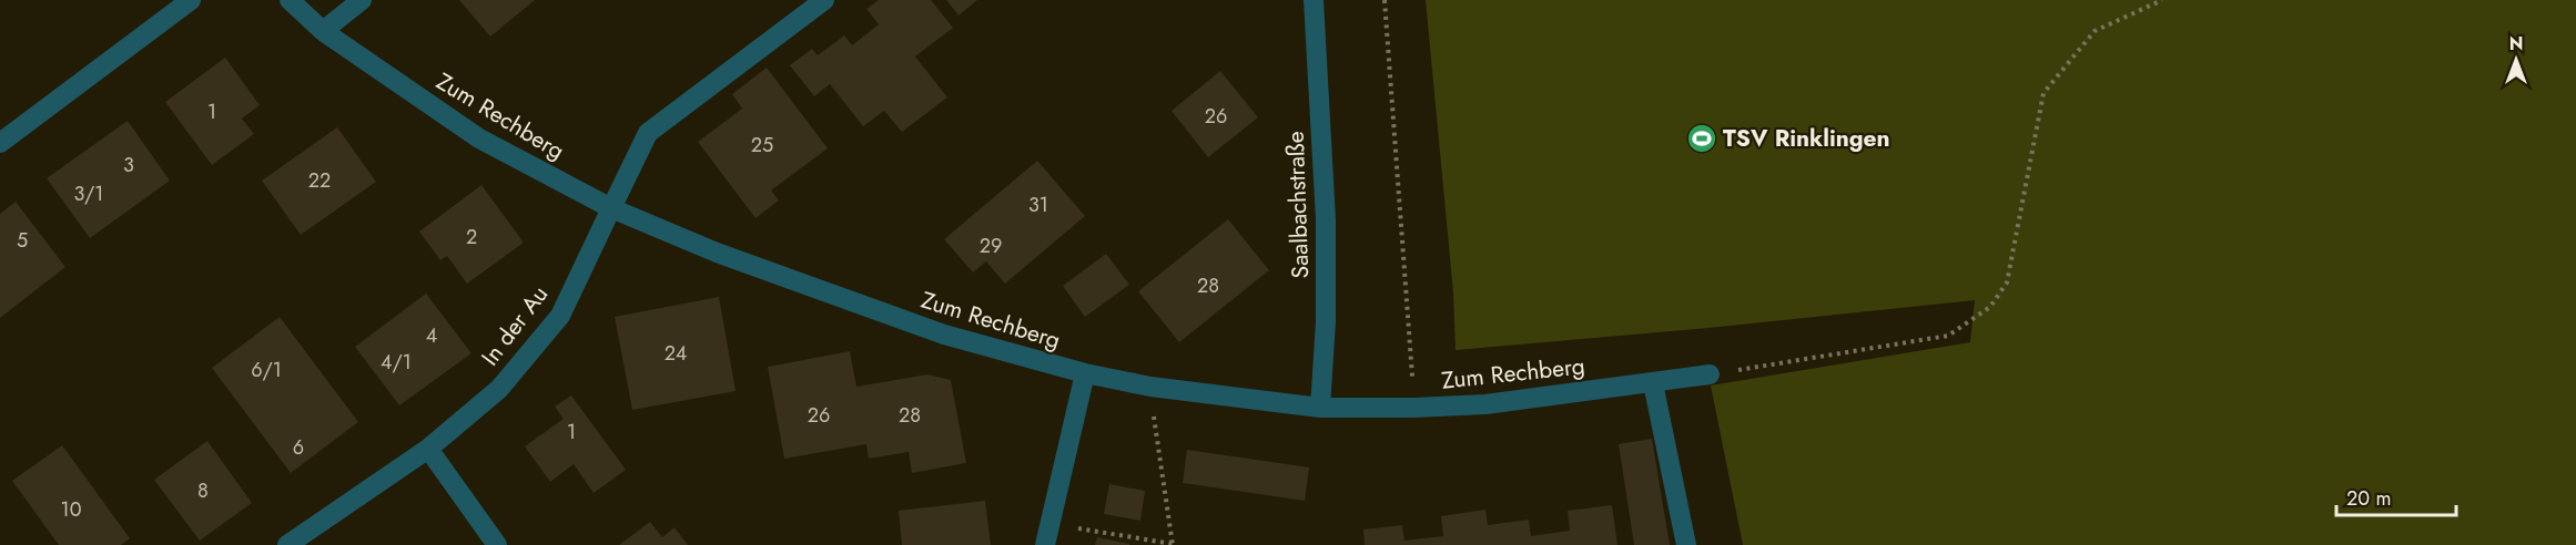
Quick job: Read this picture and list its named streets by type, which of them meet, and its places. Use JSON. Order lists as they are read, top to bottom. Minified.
{"streets":{"street":["Zum Rechberg","Saalbachstraße","In der Au"]},"crossings":[["Zum Rechberg","Saalbachstraße"],["Zum Rechberg","In der Au"]],"places":{"sports":["TSV Rinklingen"]},"house_numbers":["1","26","25","3","22","3/1","31","2","5","29","28","4","24","4/1","6/1","26","28","1","6","8","10"],"scale_bar":"20 m","north":"top"}
